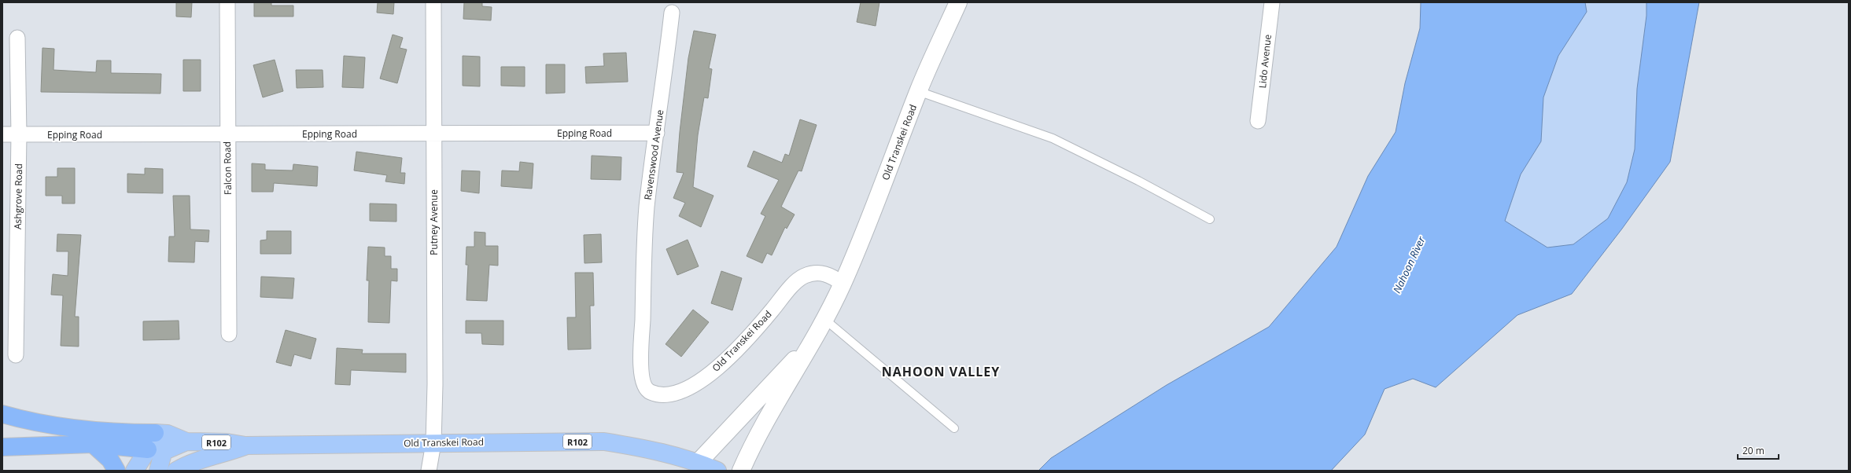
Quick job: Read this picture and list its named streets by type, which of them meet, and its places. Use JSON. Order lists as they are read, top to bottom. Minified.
{"streets":{"main road":["Old Transkei Road","R102"],"street":["Lido Avenue","Epping Road","Ravenswood Avenue","Falcon Road","Ashgrove Road","Putney Avenue"]},"crossings":[["Epping Road","Ravenswood Avenue"],["Epping Road","Falcon Road"],["Epping Road","Ashgrove Road"],["Epping Road","Putney Avenue"],["Old Transkei Road","Ravenswood Avenue"],["Old Transkei Road","Putney Avenue"]],"districts":["NAHOON VALLEY"],"water":["Nahoon River"],"scale_bar":"20 m"}
